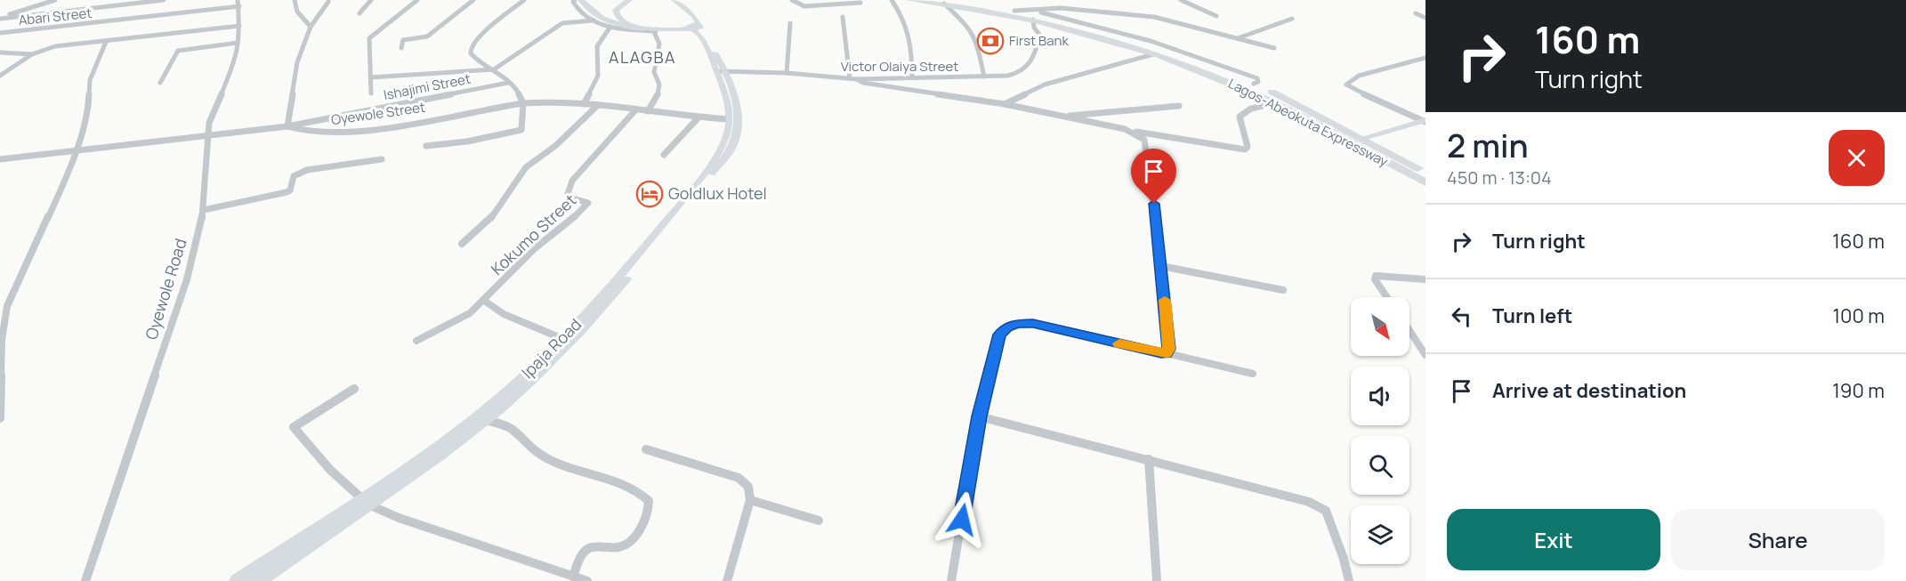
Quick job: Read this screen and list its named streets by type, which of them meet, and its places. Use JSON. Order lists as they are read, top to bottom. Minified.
{"streets":{"highway":["Lagos-Abeokuta Expressway"],"main road":["Ipaja Road"],"street":["Abari Street","Victor Olaiya Street","Ishajimi Street","Oyewole Street","Kokumo Street","Oyewole Road"]},"crossings":[["Abari Street","Oyewole Road"],["Victor Olaiya Street","Lagos-Abeokuta Expressway"],["Victor Olaiya Street","Ipaja Road"],["Ishajimi Street","Oyewole Street"],["Oyewole Street","Kokumo Street"],["Oyewole Street","Oyewole Road"],["Oyewole Street","Ipaja Road"]],"districts":["ALAGBA"],"places":{"bank":["First Bank"],"hotel":["Goldlux Hotel"]},"north":"bottom right","page":{"turn":["160 m","Turn right"],"heading":["2 min","450 m · 13:04"],"list":[{"name":"Turn right","value":"160 m"},{"name":"Turn left","value":"100 m"},{"name":"Arrive at destination","value":"190 m"}],"buttons":["Exit","Share"]}}
